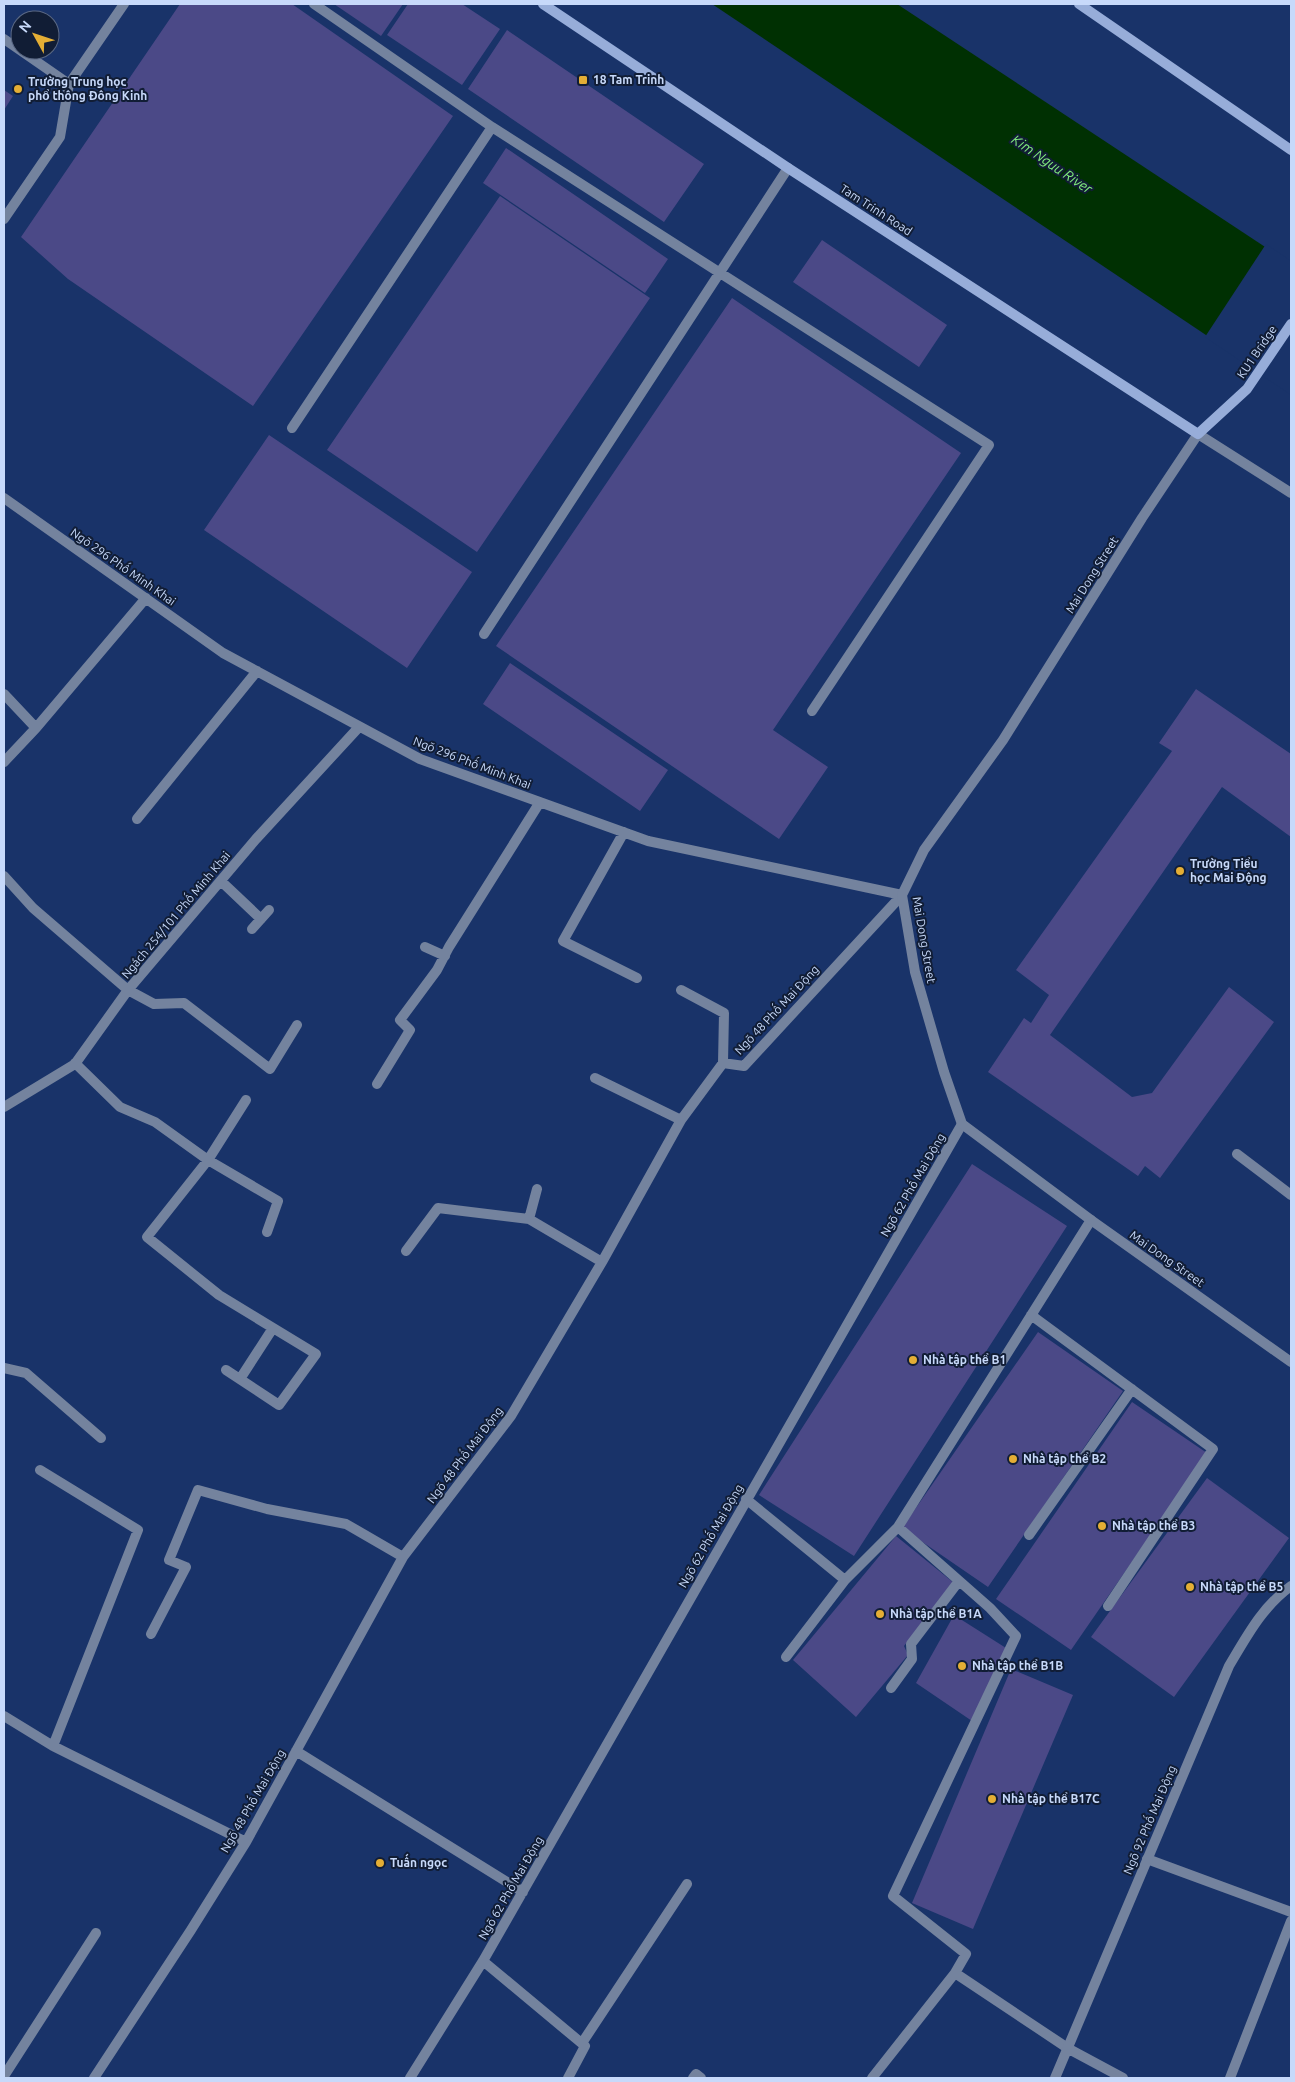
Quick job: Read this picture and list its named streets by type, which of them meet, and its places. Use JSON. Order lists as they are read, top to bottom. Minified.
{"streets":{"main road":["Tam Trinh Road","KU1 Bridge"],"street":["Ngõ 296 Phố Minh Khai","Mai Dong Street","Ngách 254/101 Phố Minh Khai","Ngõ 48 Phố Mai Động","Ngõ 62 Phố Mai Động","Ngõ 92 Phố Mai Động"]},"crossings":[["Tam Trinh Road","KU1 Bridge"],["Tam Trinh Road","Mai Dong Street"],["KU1 Bridge","Mai Dong Street"],["Ngõ 296 Phố Minh Khai","Mai Dong Street"],["Ngõ 296 Phố Minh Khai","Ngách 254/101 Phố Minh Khai"],["Ngõ 296 Phố Minh Khai","Ngõ 48 Phố Mai Động"],["Mai Dong Street","Ngõ 48 Phố Mai Động"],["Mai Dong Street","Ngõ 62 Phố Mai Động"]],"water":["Kim Nguu River"],"places":{"transit":["18 Tam Trinh"],"other":["Trường Trung học phổ thông Đông Kinh","Trường Tiểu học Mai Động","Nhà tập thể B1","Nhà tập thể B2","Nhà tập thể B3","Nhà tập thể B5","Nhà tập thể B1A","Nhà tập thể B1B","Nhà tập thể B17C","Tuấn ngọc"]},"north":"top left"}
